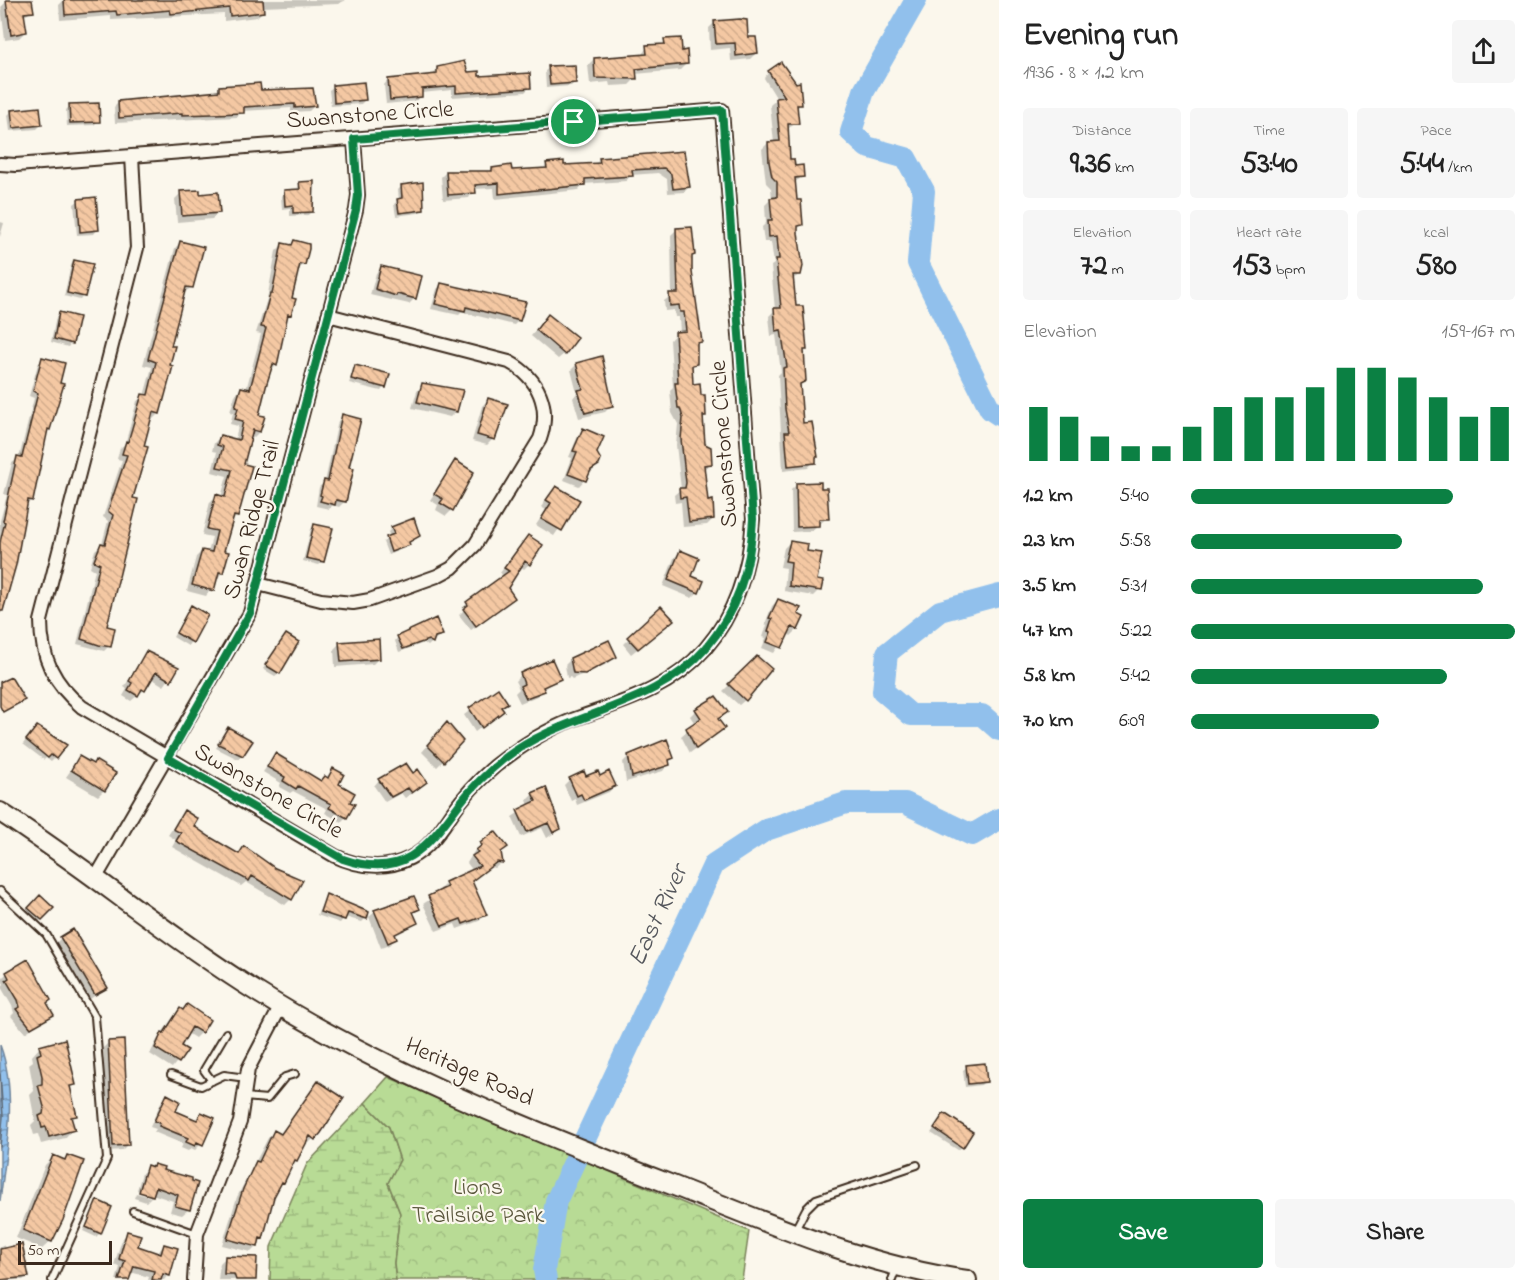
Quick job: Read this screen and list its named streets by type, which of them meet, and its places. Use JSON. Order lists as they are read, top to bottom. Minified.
{"streets":{"main road":["Heritage Road"],"street":["Swanstone Circle","Swan Ridge Trail"]},"crossings":[["Swanstone Circle","Swan Ridge Trail"],["Swan Ridge Trail","Heritage Road"]],"water":["East River"],"parks":["Lions Trailside Park"],"scale_bar":"50 m","page":{"heading":["Evening run","19:36 · 8 × 1.2 km"],"stats":[["Distance","9.36 km"],["Time","53:40"],["Pace","5:44 /km"],["Elevation","72 m"],["Heart rate","153 bpm"],["kcal","580"]],"chart":["Elevation","159–167 m"],"list":[{"name":"1.2 km","note":"5:40"},{"name":"2.3 km","note":"5:58"},{"name":"3.5 km","note":"5:31"},{"name":"4.7 km","note":"5:22"},{"name":"5.8 km","note":"5:42"},{"name":"7.0 km","note":"6:09"}],"buttons":["Save","Share"],"scale":"50 m"}}
